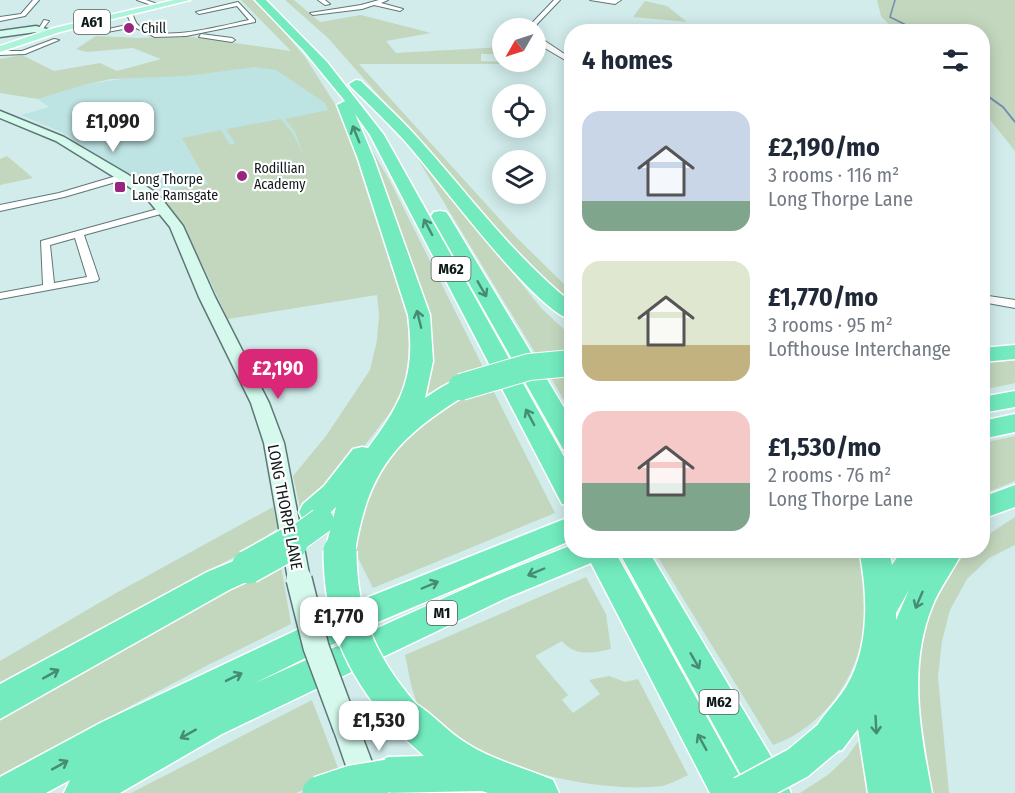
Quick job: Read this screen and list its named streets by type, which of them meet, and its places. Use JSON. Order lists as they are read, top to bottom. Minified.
{"streets":{"highway":["M62","M1"],"main road":["A61","LONG THORPE LANE"]},"places":{"other":["Chill","Rodillian Academy"],"transit":["Long Thorpe Lane Ramsgate"]},"north":"bottom left","page":{"heading":"4 homes","list":[{"name":"£2,190/mo","note":"3 rooms · 116 m² · Long Thorpe Lane"},{"name":"£1,770/mo","note":"3 rooms · 95 m² · Lofthouse Interchange"},{"name":"£1,530/mo","note":"2 rooms · 76 m² · Long Thorpe Lane"}],"price":["£1,090","£2,190","£1,770","£1,530"]}}
